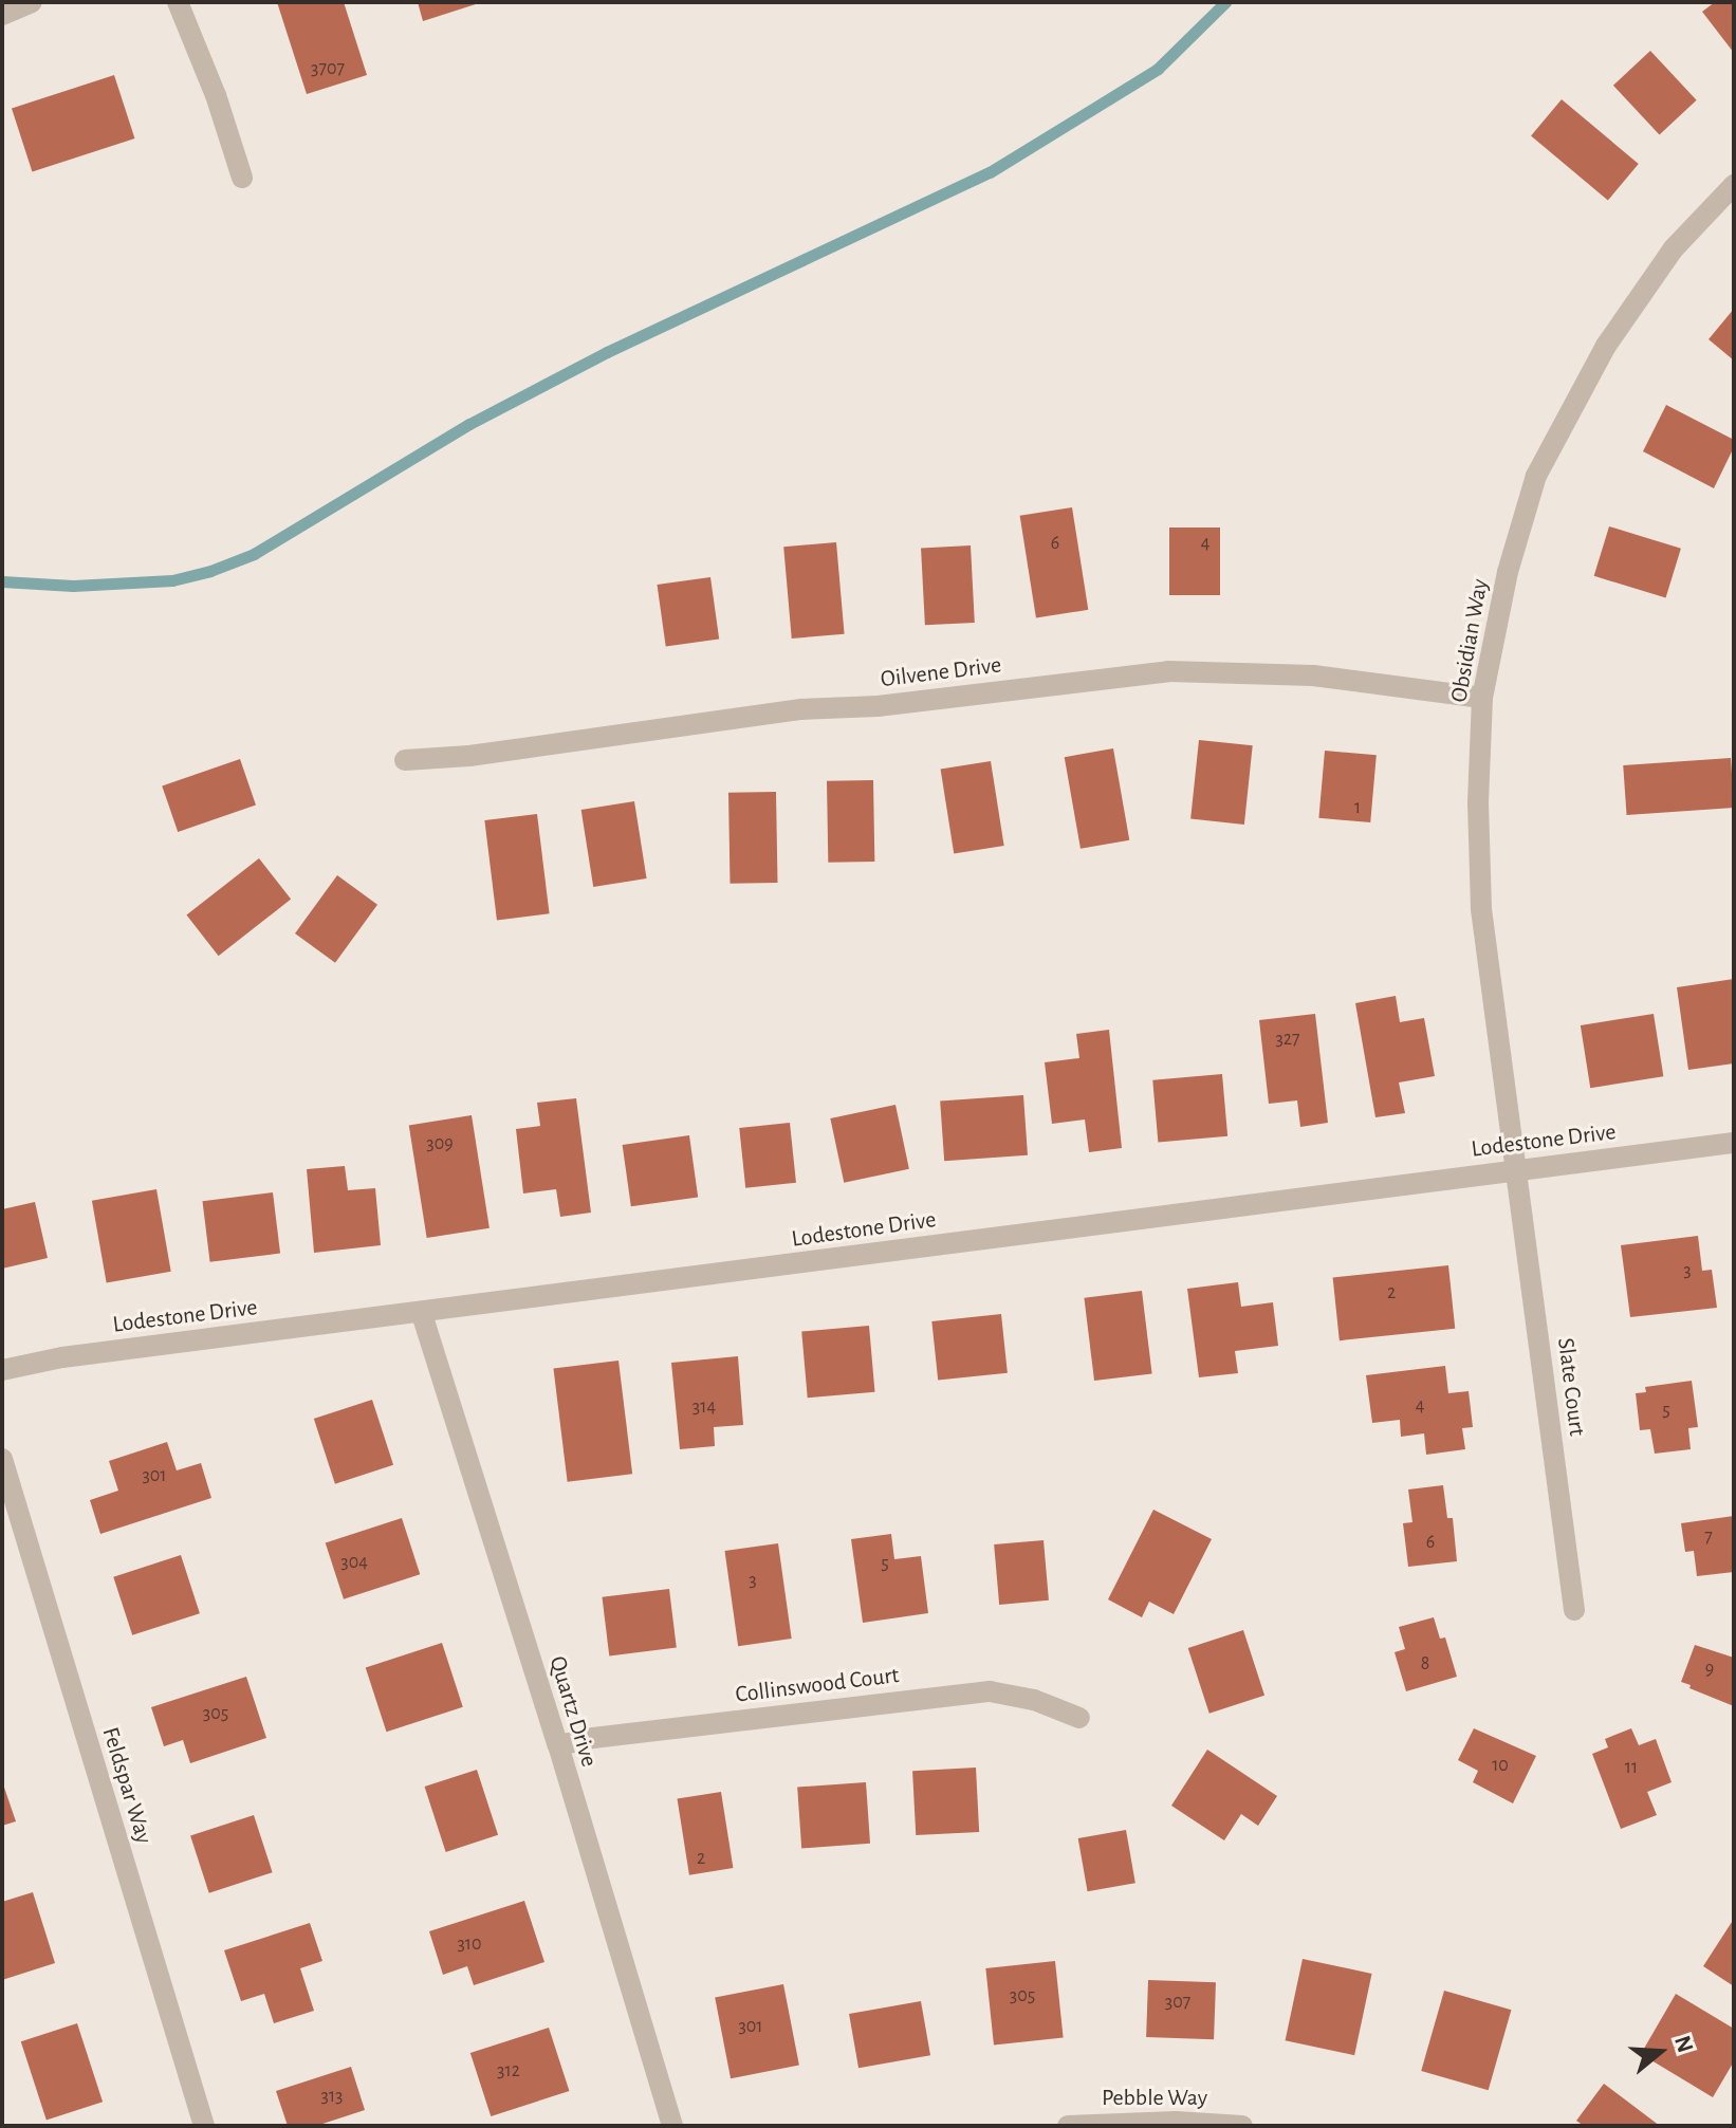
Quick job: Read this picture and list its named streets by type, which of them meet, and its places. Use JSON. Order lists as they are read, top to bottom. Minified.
{"streets":{"street":["Obsidian Way","Oilvene Drive","Lodestone Drive","Slate Court","Collinswood Court","Quartz Drive","Feldspar Way","Pebble Way"]},"crossings":[["Obsidian Way","Oilvene Drive"],["Obsidian Way","Lodestone Drive"],["Obsidian Way","Slate Court"],["Lodestone Drive","Slate Court"],["Lodestone Drive","Quartz Drive"],["Collinswood Court","Quartz Drive"]],"house_numbers":["3707","6","4","1","327","309","3","2","4","314","5","301","7","6","304","5","3","8","9","305","10","11","2","310","305","307","301","312","313"],"north":"right"}
